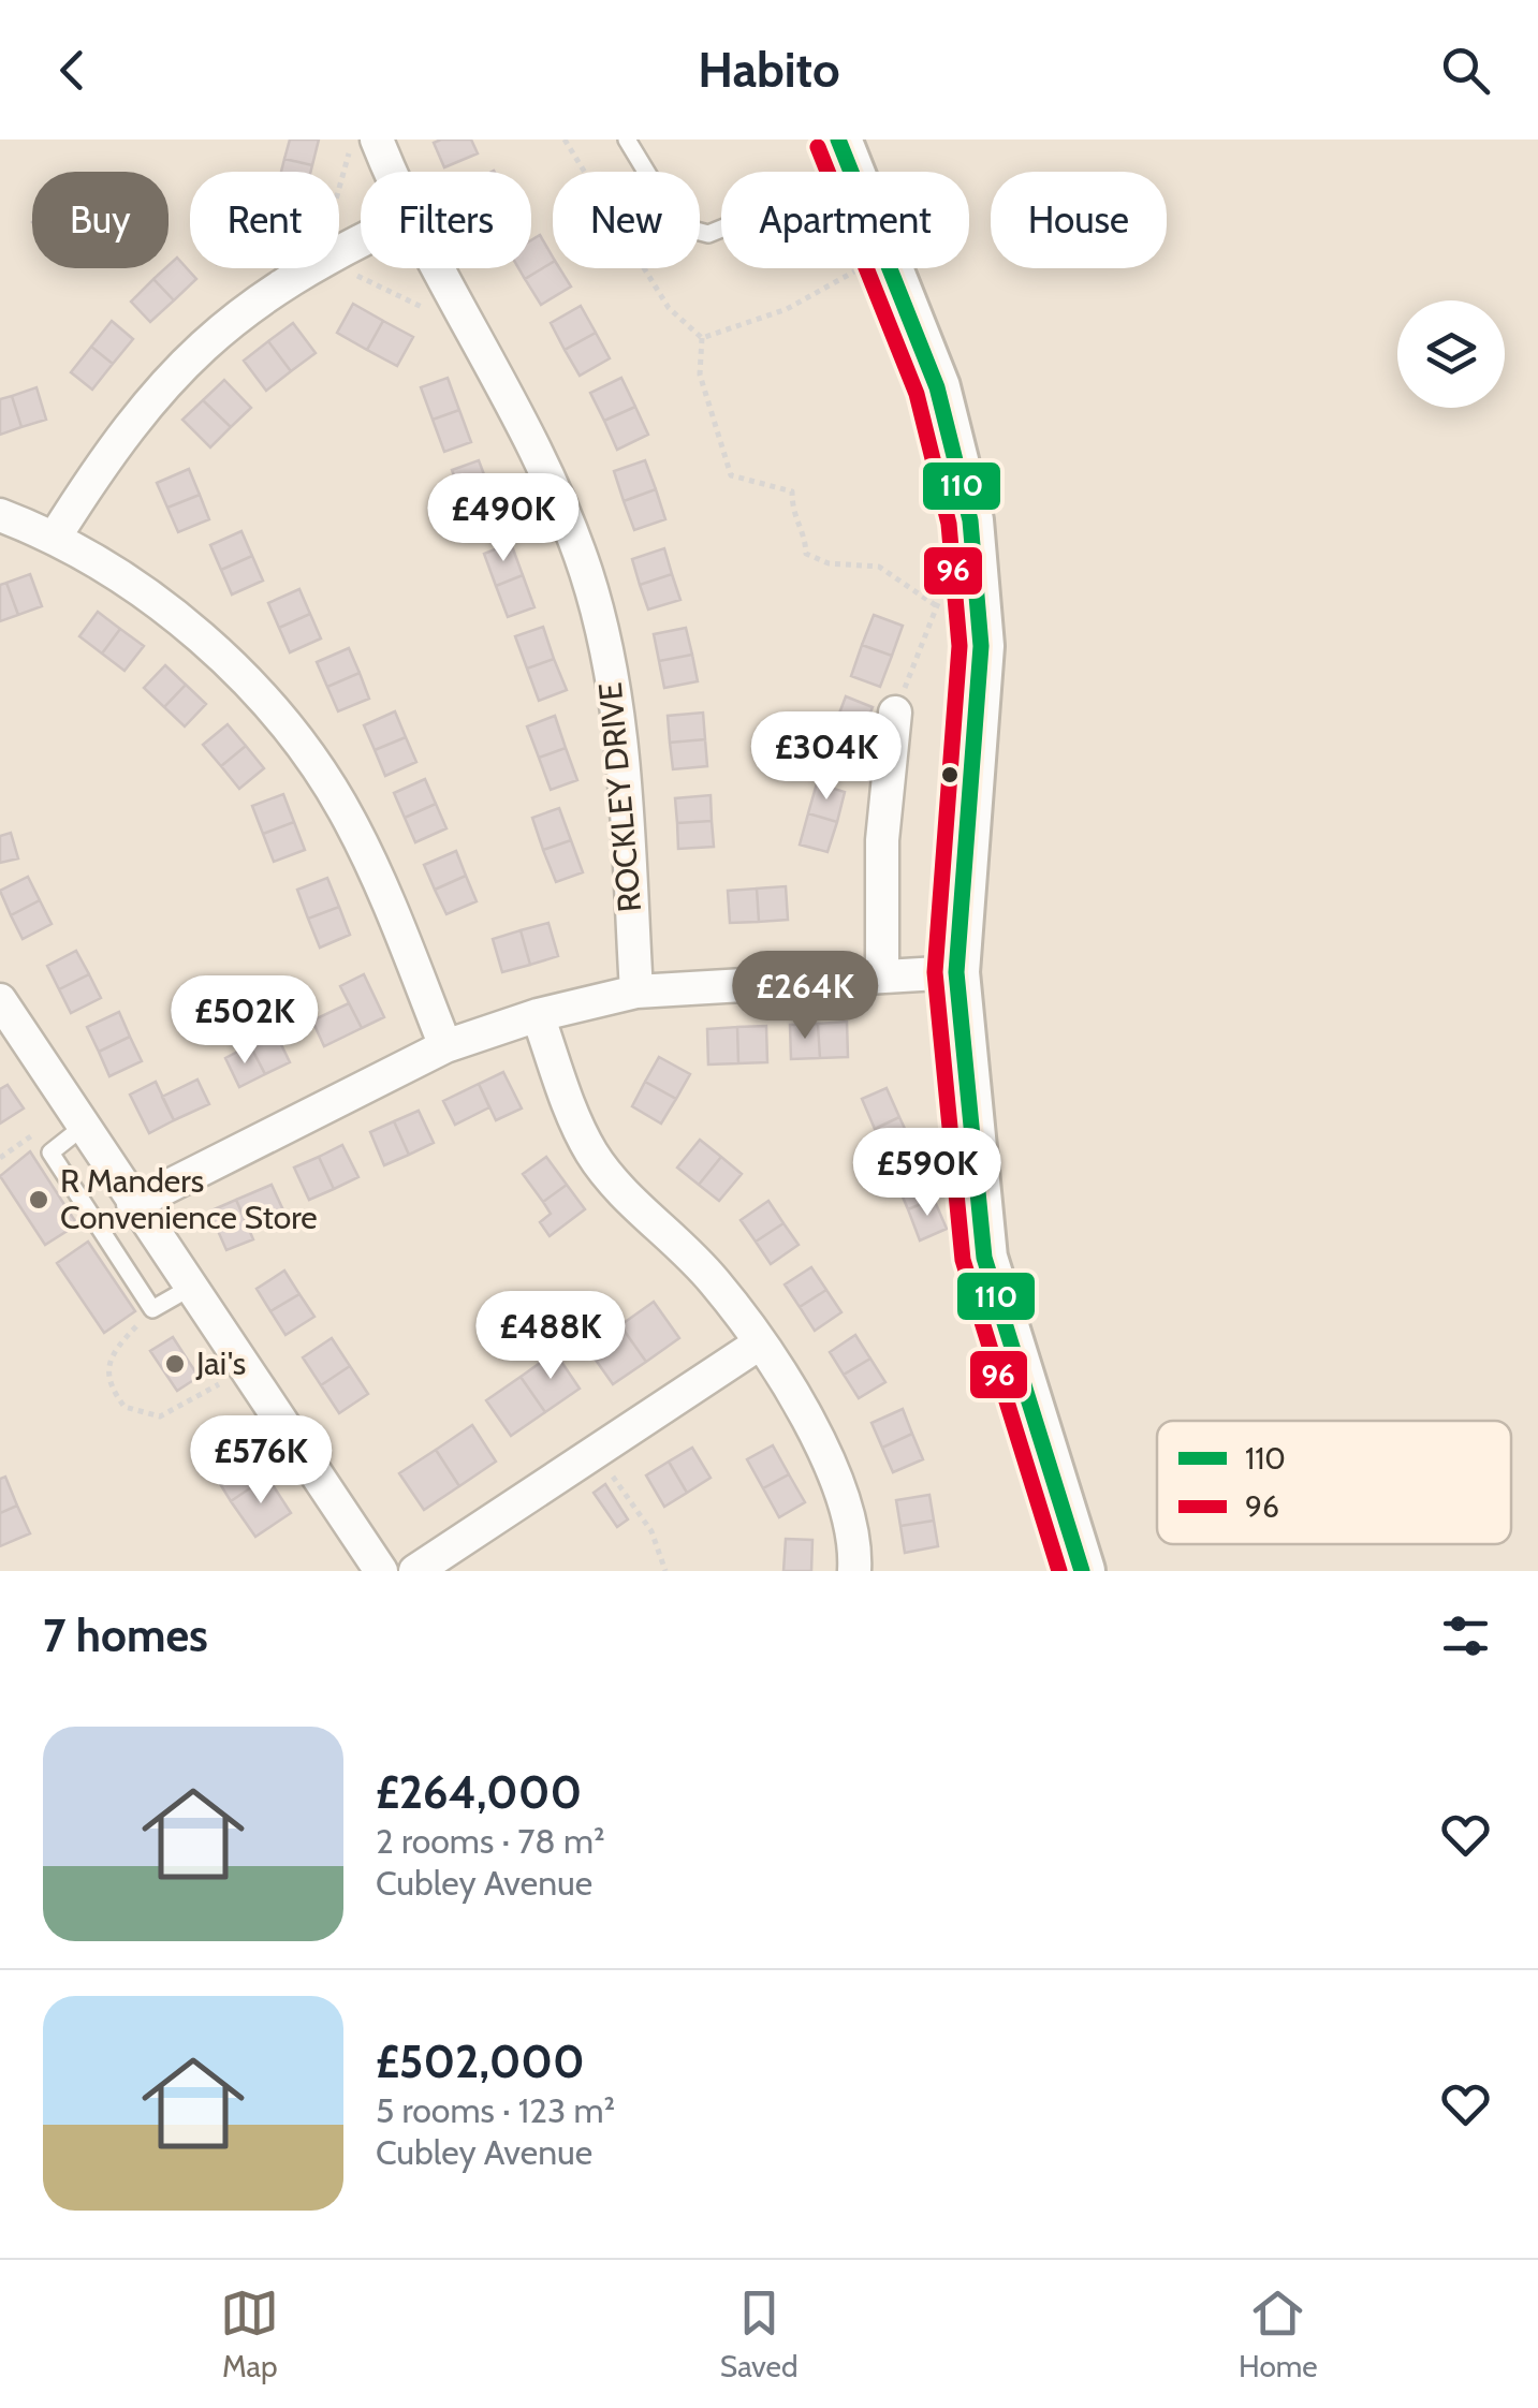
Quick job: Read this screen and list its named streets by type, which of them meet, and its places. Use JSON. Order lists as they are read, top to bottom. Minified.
{"streets":{"street":["ROCKLEY DRIVE"]},"places":["R Manders Convenience Store","Jai's"],"lines":["transit line 110","transit line 96"],"legend":["110","96"],"page":{"header":"Habito","chip":["Buy","Rent","Filters","New","Apartment","House"],"price":["£490K","£304K","£264K","£502K","£590K","£488K","£576K"],"heading":"7 homes","list":[{"name":"£264,000","note":"2 rooms · 78 m² · Cubley Avenue"},{"name":"£502,000","note":"5 rooms · 123 m² · Cubley Avenue"}],"tabs":["Map","Saved","Home"]}}
